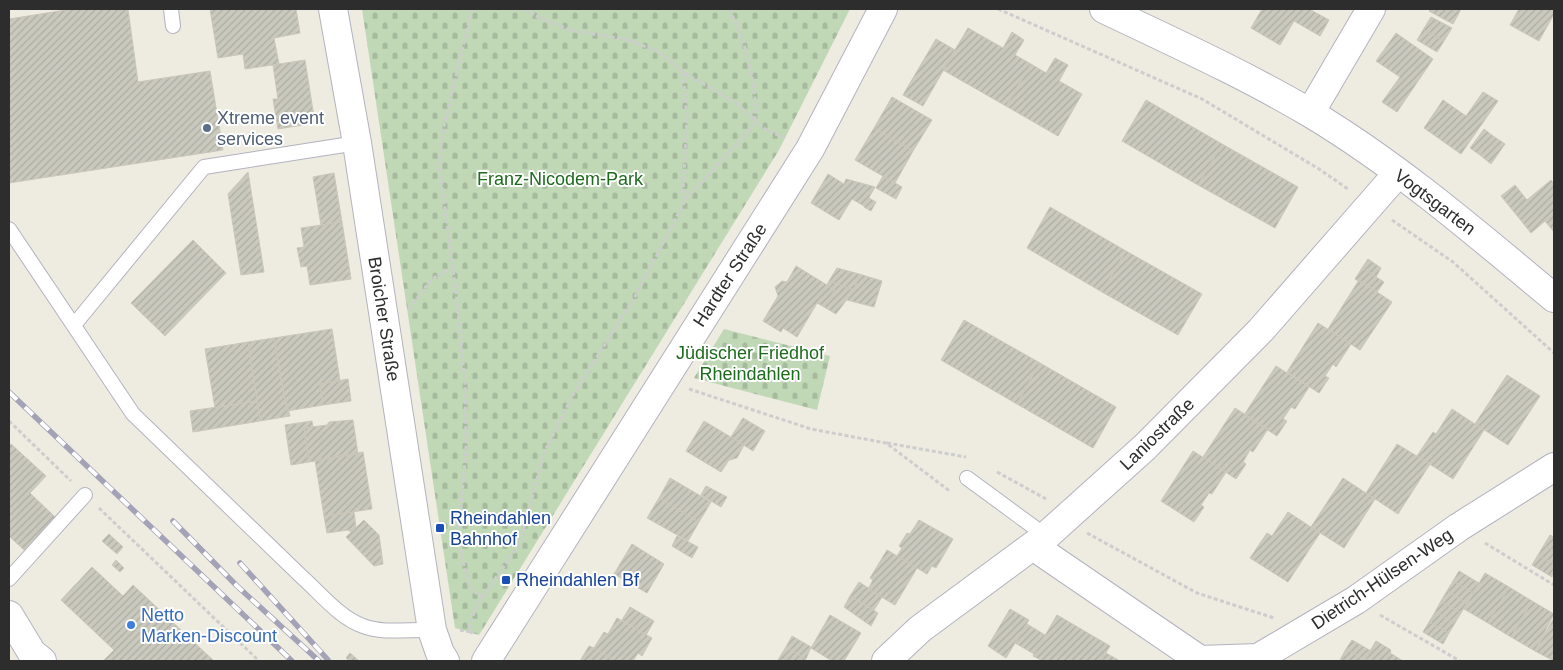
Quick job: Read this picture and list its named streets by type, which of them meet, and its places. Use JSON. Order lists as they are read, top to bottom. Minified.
{"streets":{"street":["Vogtsgarten","Hardter Straße","Broicher Straße","Laniostraße","Dietrich-Hülsen-Weg"]},"crossings":[["Vogtsgarten","Laniostraße"],["Laniostraße","Dietrich-Hülsen-Weg"]],"parks":["Franz-Nicodem-Park","Jüdischer Friedhof Rheindahlen"],"places":{"other":["Xtreme event services","Netto Marken-Discount"],"transit":["Rheindahlen Bahnhof","Rheindahlen Bf"]}}
